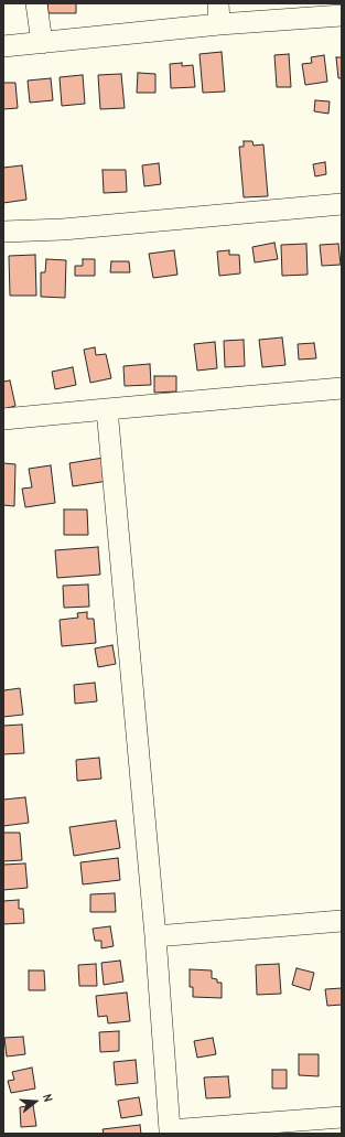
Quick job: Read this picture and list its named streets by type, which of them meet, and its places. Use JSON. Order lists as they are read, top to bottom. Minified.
{"north":"right"}
